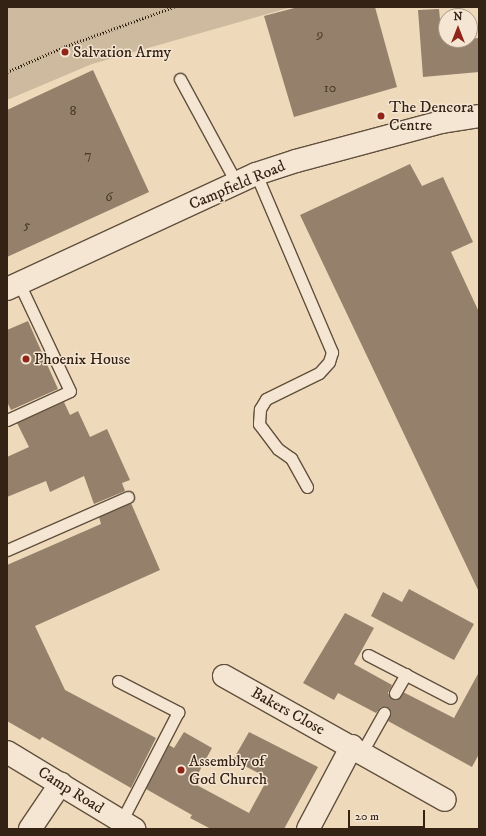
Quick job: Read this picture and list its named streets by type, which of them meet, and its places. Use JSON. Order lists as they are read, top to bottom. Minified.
{"streets":{"street":["Campfield Road","Bakers Close","Camp Road"]},"places":["Salvation Army","The Dencora Centre","Phoenix House","Assembly of God Church"],"house_numbers":["9","10","8","7","6","5"],"scale_bar":"20 m","north":"top"}
